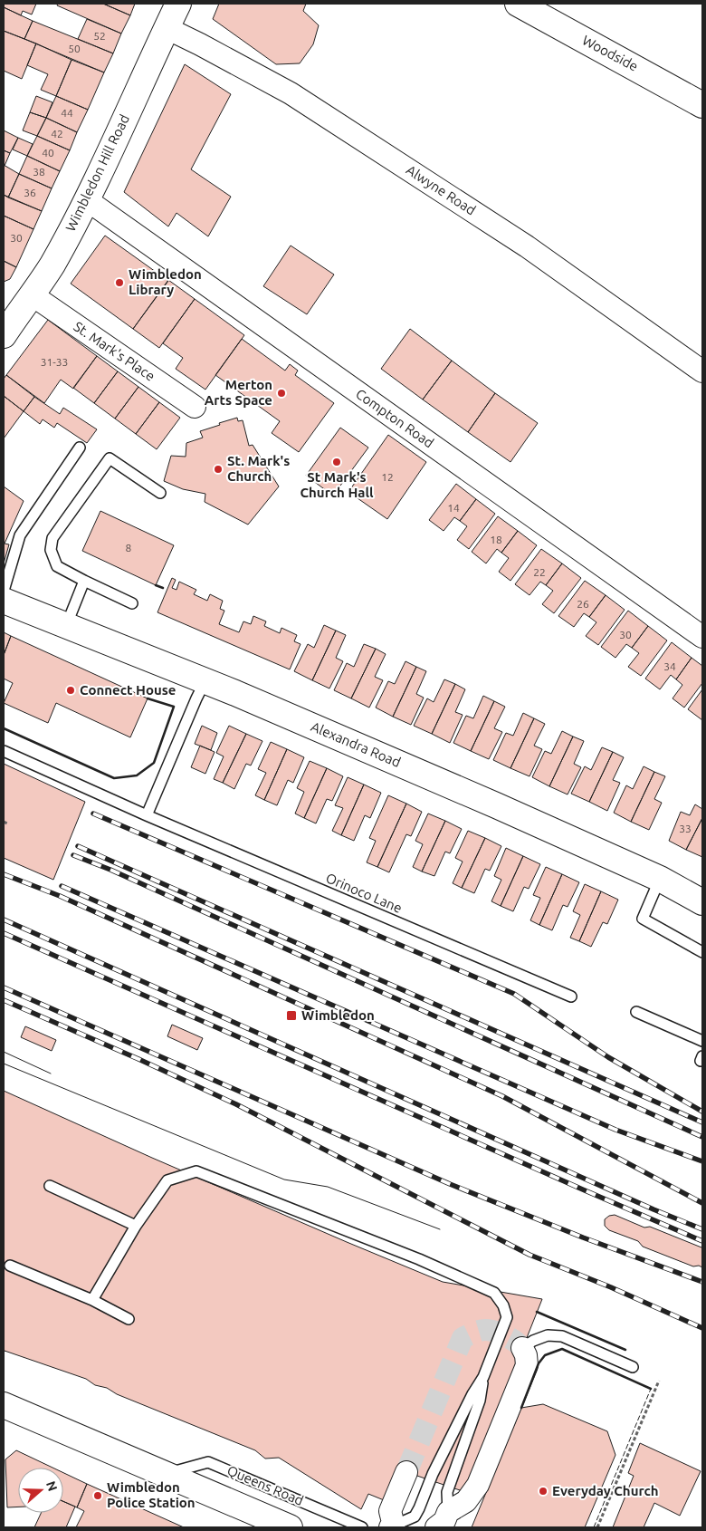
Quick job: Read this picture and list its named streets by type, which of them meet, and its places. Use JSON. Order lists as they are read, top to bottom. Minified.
{"streets":{"main road":["Woodside","Wimbledon Hill Road","Alexandra Road","Queens Road"],"street":["Alwyne Road","St. Mark's Place","Compton Road"],"lane":["Orinoco Lane"]},"crossings":[["Wimbledon Hill Road","Alwyne Road"],["Wimbledon Hill Road","St. Mark's Place"],["Wimbledon Hill Road","Compton Road"]],"places":{"other":["Wimbledon Library","Merton Arts Space","St Mark's Church Hall","St. Mark's Church","Connect House","Everyday Church","Wimbledon Police Station"],"transit":["Wimbledon"]},"house_numbers":["52","50","44","42","40","38","36","30","31-33","12","14","18","8","22","26","30","34","33"],"north":"right"}
